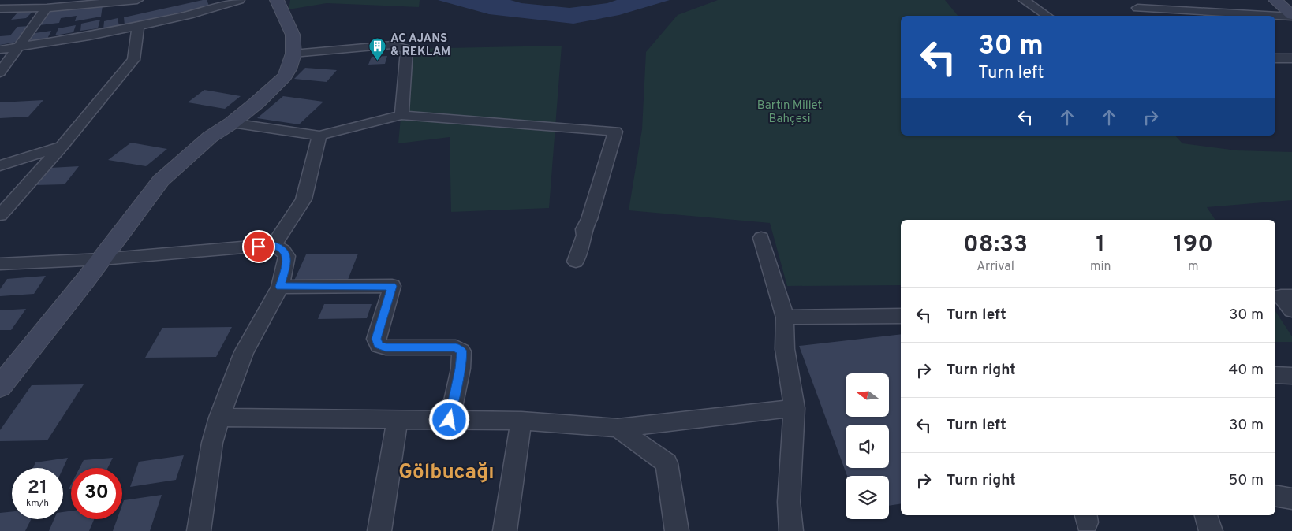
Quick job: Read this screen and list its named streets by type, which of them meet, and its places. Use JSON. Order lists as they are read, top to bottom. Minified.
{"districts":["Gölbucağı"],"parks":["Bartın Millet Bahçesi"],"places":{"building":["AC AJANS & REKLAM"]},"north":"left","page":{"turn":["30 m","Turn left"],"eta":["08:33","Arrival","1","min","190","m"],"list":[{"name":"Turn left","value":"30 m"},{"name":"Turn right","value":"40 m"},{"name":"Turn left","value":"30 m"},{"name":"Turn right","value":"50 m"}],"speed":"21 km/h","limit":"30"}}
